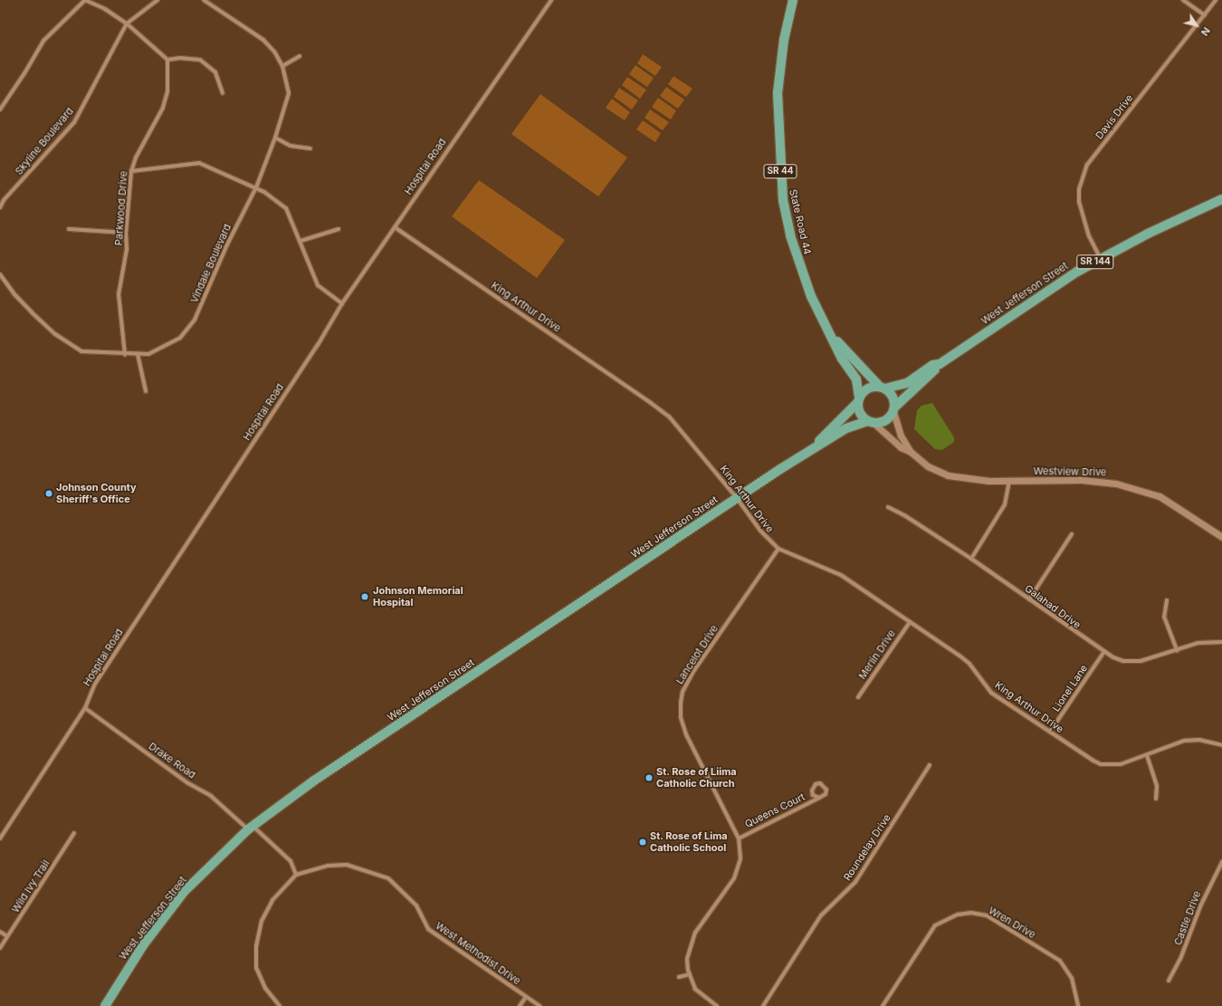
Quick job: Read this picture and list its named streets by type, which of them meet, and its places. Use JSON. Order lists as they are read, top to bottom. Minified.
{"streets":{"main road":["SR 44","State Road 44","SR 144","West Jefferson Street"],"street":["Davis Drive","Skyline Boulevard","Hospital Road","Parkwood Drive","Vindale Boulevard","King Arthur Drive","Westview Drive","Galahad Drive","Lancelot Drive","Merlin Drive","Lionel Lane","Drake Road","Queens Court","Roundelay Drive","Wild Ivy Trail","Castle Drive","Wren Drive","West Methodist Drive"]},"crossings":[["Davis Drive","West Jefferson Street"],["Hospital Road","King Arthur Drive"],["Hospital Road","Drake Road"],["Parkwood Drive","Vindale Boulevard"],["State Road 44","West Jefferson Street"],["State Road 44","Westview Drive"],["West Jefferson Street","King Arthur Drive"],["West Jefferson Street","Westview Drive"],["West Jefferson Street","Drake Road"],["King Arthur Drive","Lancelot Drive"],["King Arthur Drive","Merlin Drive"],["King Arthur Drive","Lionel Lane"],["Galahad Drive","Lionel Lane"],["Lancelot Drive","Queens Court"],["Drake Road","West Methodist Drive"]],"places":["Johnson County Sheriff's Office","Johnson Memorial Hospital","St. Rose of Liima Catholic Church","St. Rose of Lima Catholic School"],"north":"bottom right"}
